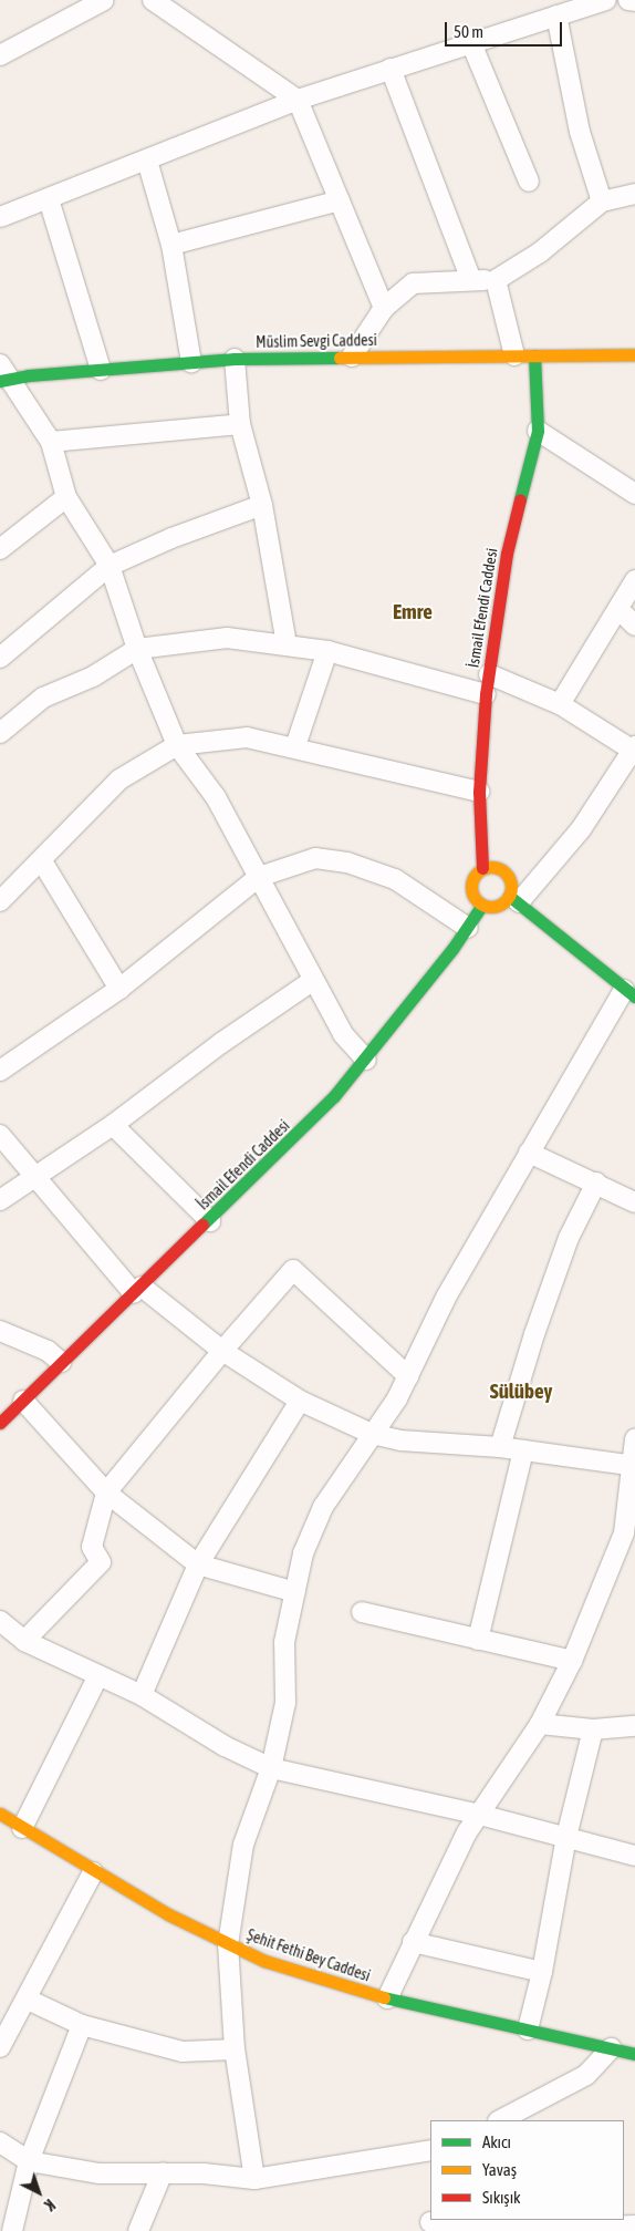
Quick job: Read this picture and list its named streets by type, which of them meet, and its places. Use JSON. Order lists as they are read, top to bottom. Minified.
{"streets":{"street":["Müslim Sevgi Caddesi","İsmail Efendi Caddesi","Şehit Fethi Bey Caddesi"]},"crossings":[["Müslim Sevgi Caddesi","İsmail Efendi Caddesi"]],"districts":["Emre","Sülübey"],"legend":["Akıcı","Yavaş","Sıkışık"],"scale_bar":"50 m","north":"bottom right"}
